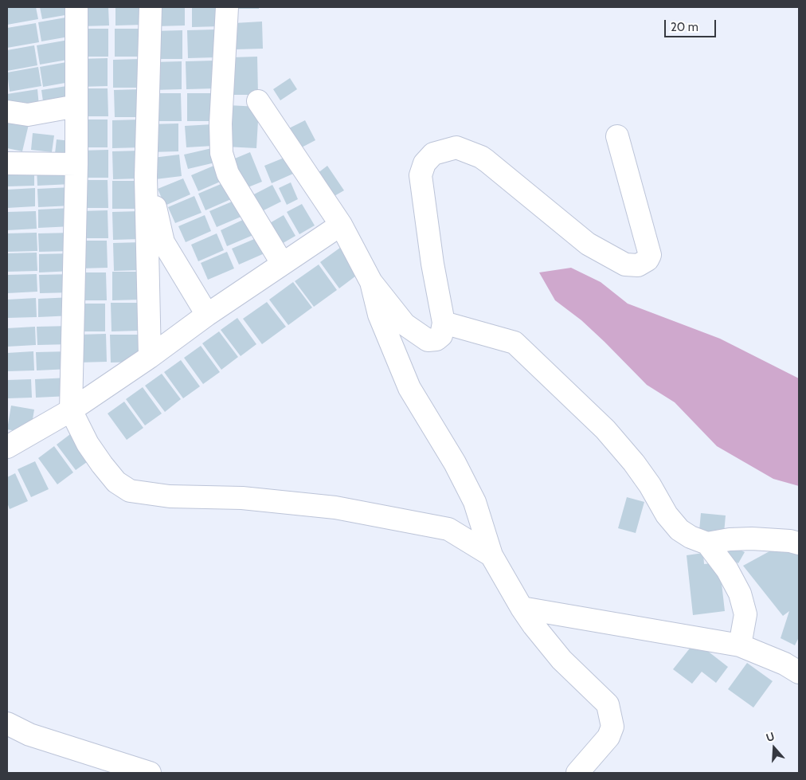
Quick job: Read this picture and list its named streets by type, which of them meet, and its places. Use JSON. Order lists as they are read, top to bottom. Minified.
{"scale_bar":"20 m","north":"top"}
